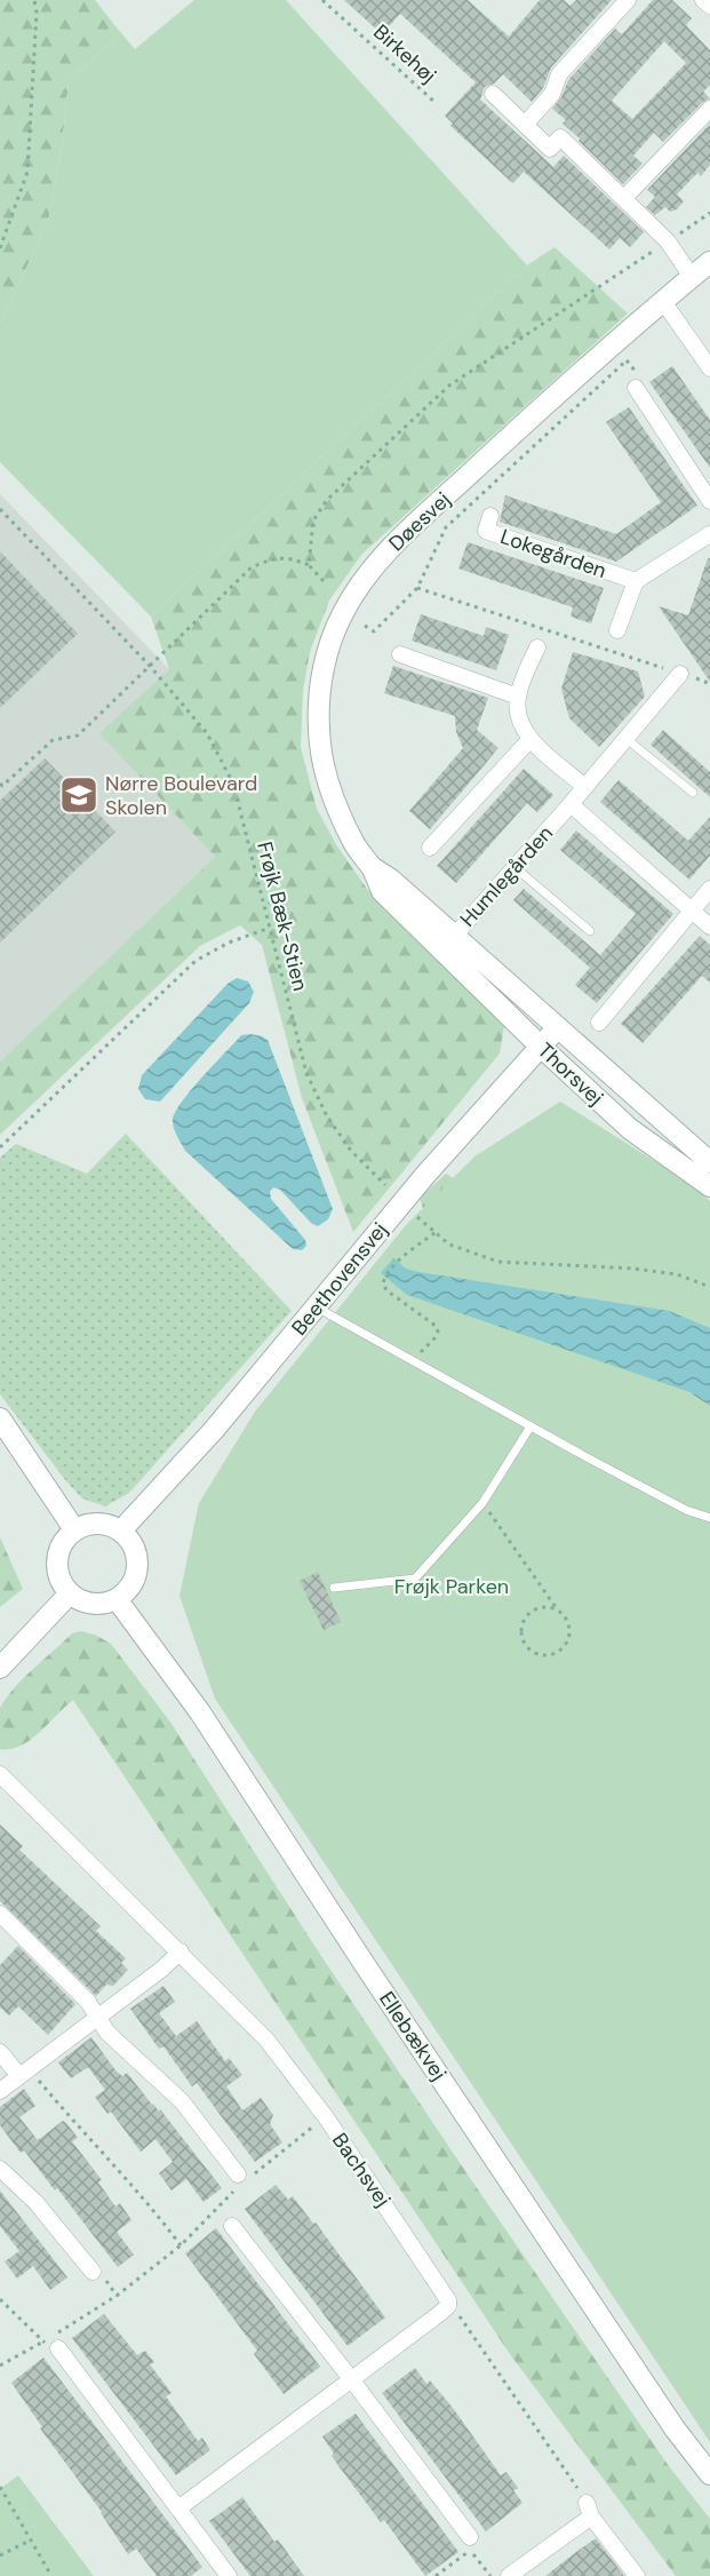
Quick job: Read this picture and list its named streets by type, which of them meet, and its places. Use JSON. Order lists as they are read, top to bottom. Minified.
{"streets":{"street":["Døesvej","Lokegården","Humlegården","Thorsvej","Beethovensvej","Ellebækvej","Bachsvej"],"path":["Birkehøj","Frøjk Bæk-Stien"]},"crossings":[["Døesvej","Humlegården"],["Døesvej","Thorsvej"],["Humlegården","Thorsvej"],["Thorsvej","Beethovensvej"],["Beethovensvej","Ellebækvej"]],"parks":["Frøjk Parken"],"places":{"school or university":["Nørre Boulevard Skolen"]}}
